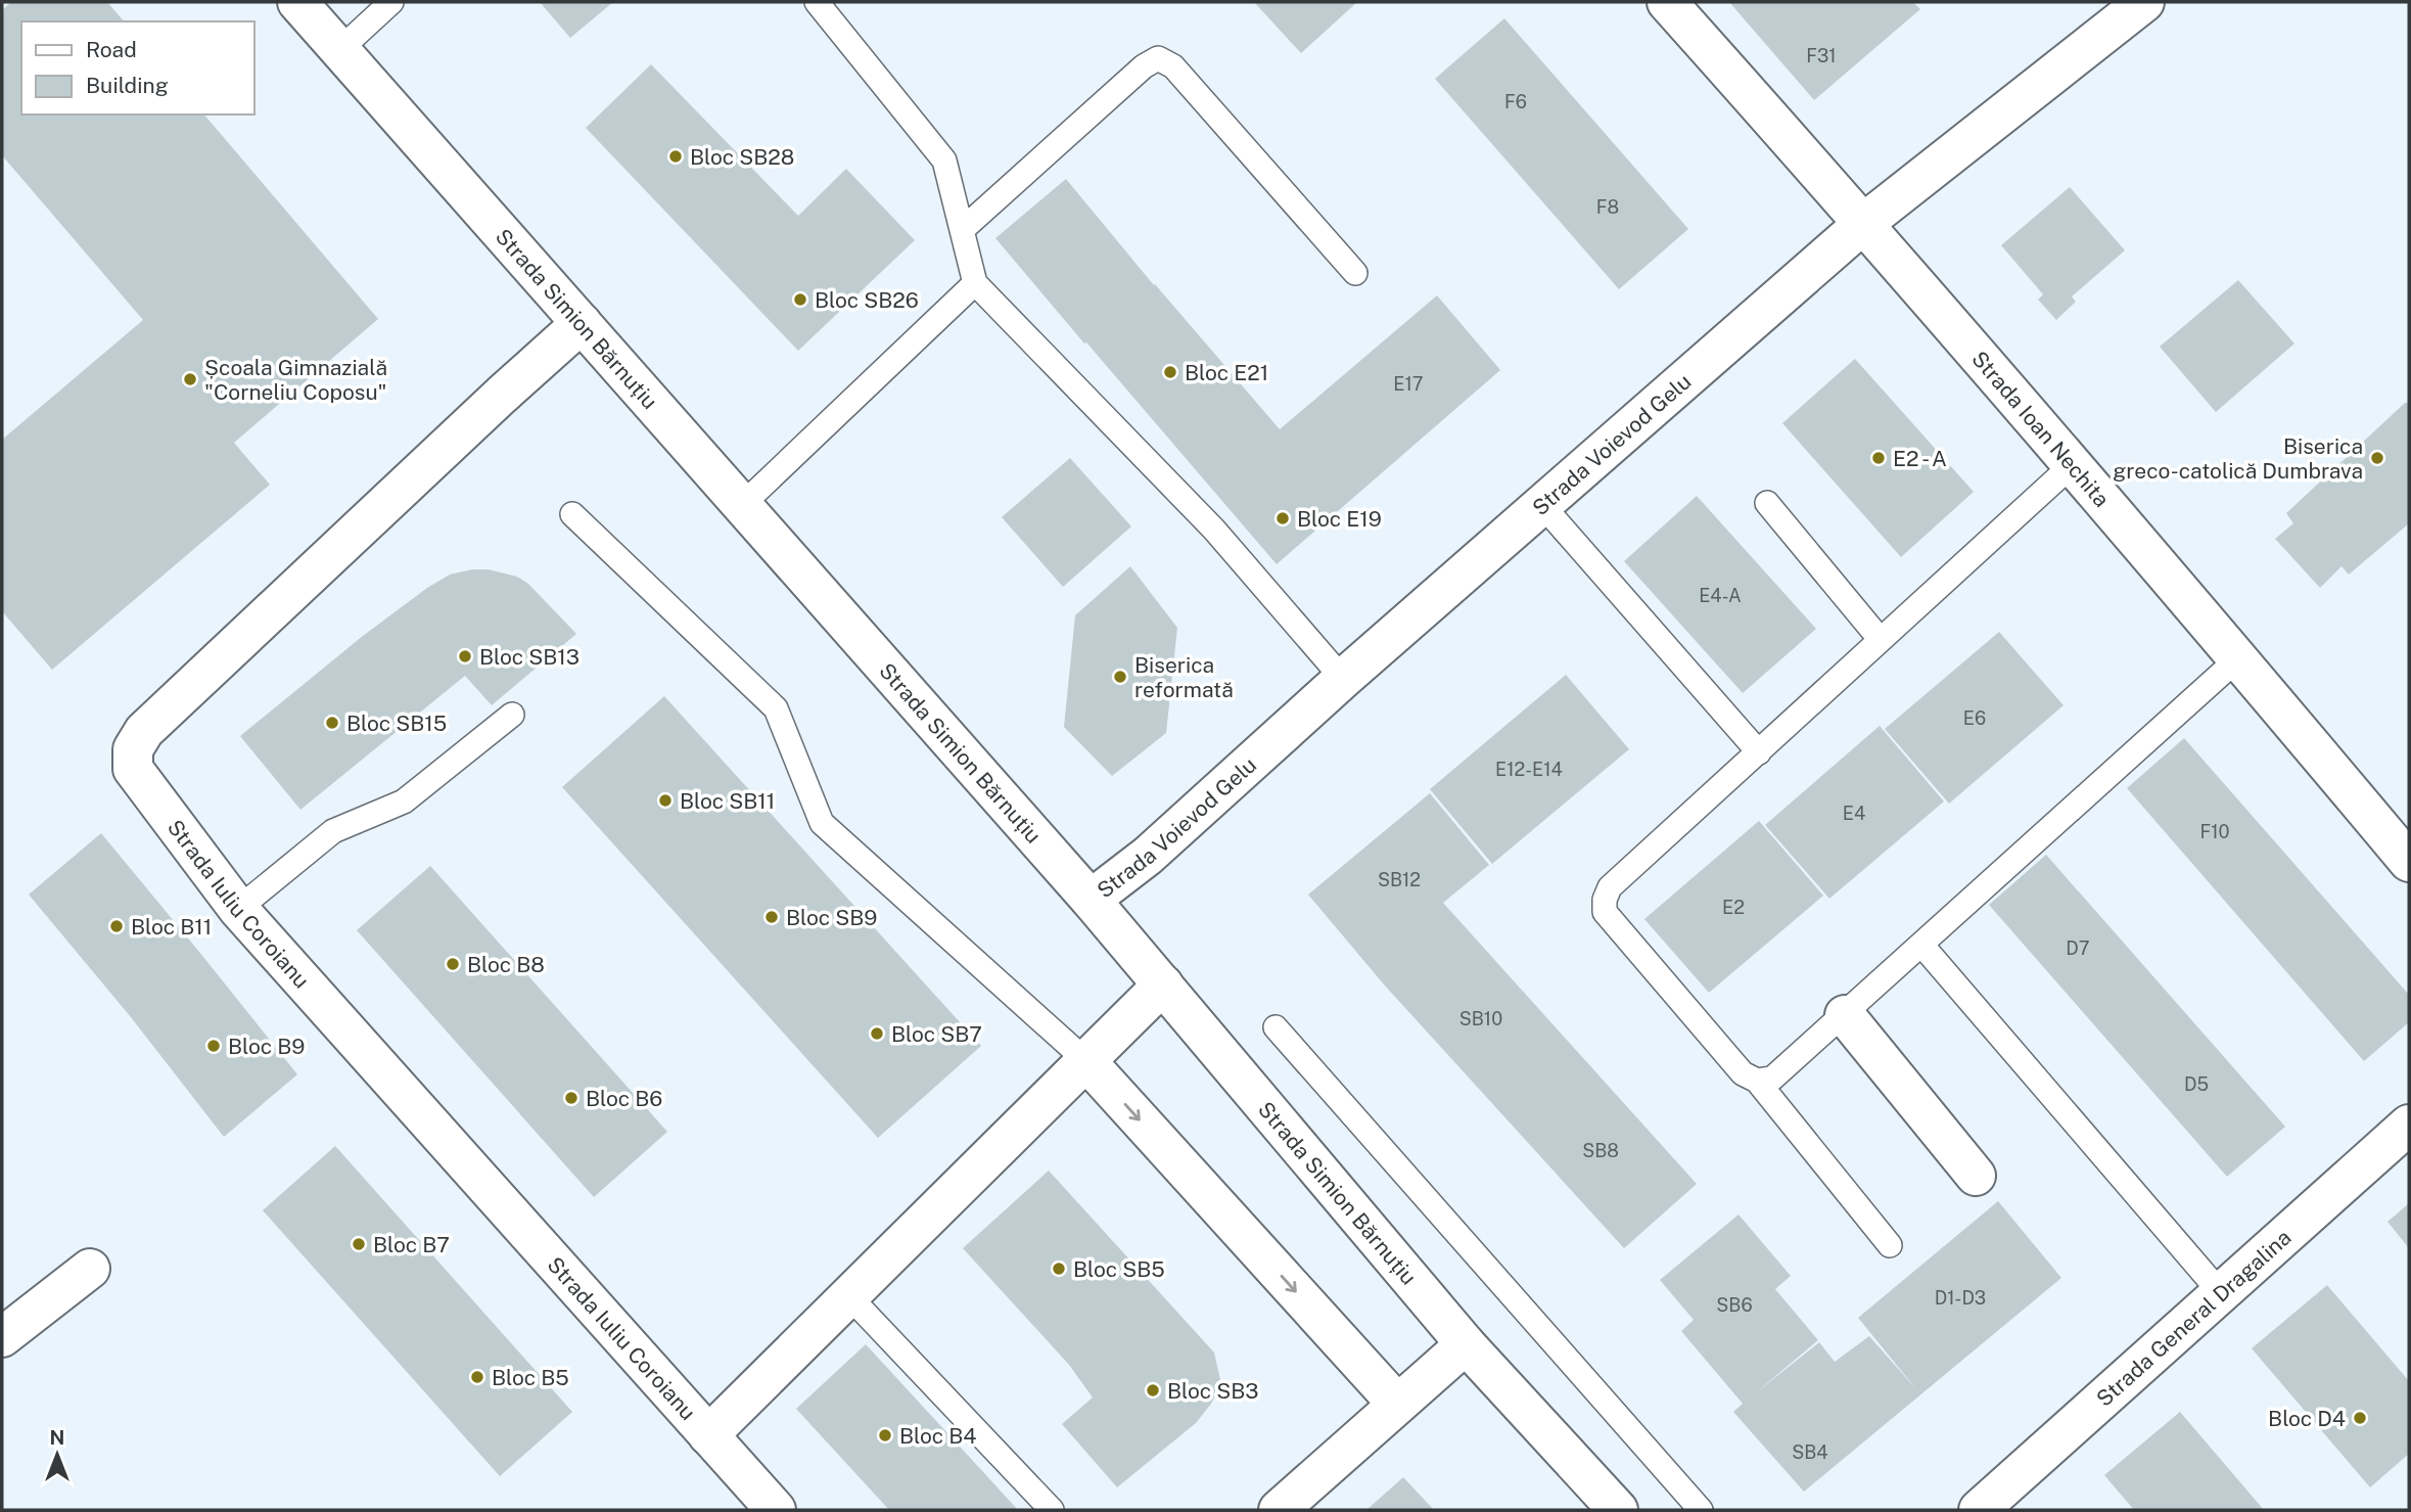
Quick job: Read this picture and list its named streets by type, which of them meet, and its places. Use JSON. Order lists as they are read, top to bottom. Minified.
{"streets":{"street":["Strada Simion Bărnuțiu","Strada Ioan Nechita","Strada Voievod Gelu","Strada Iuliu Coroianu","Strada General Dragalina"]},"crossings":[["Strada Simion Bărnuțiu","Strada Voievod Gelu"],["Strada Simion Bărnuțiu","Strada Iuliu Coroianu"],["Strada Ioan Nechita","Strada Voievod Gelu"]],"places":["Bloc SB28","Bloc SB26","Bloc E21","Școala Gimnazială \"Corneliu Coposu\"","E2 - A","Biserica greco-catolică Dumbrava","Bloc E19","Bloc SB13","Biserica reformată","Bloc SB15","Bloc SB11","Bloc SB9","Bloc B11","Bloc B8","Bloc SB7","Bloc B9","Bloc B6","Bloc B7","Bloc SB5","Bloc B5","Bloc SB3","Bloc D4","Bloc B4"],"house_numbers":["F31","F6","F8","E17","E4-A","E6","E12-E14","E4","F10","SB12","E2","D7","SB10","D5","SB8","D1-D3","SB6","SB4"],"legend":["Road","Building"],"north":"top"}
